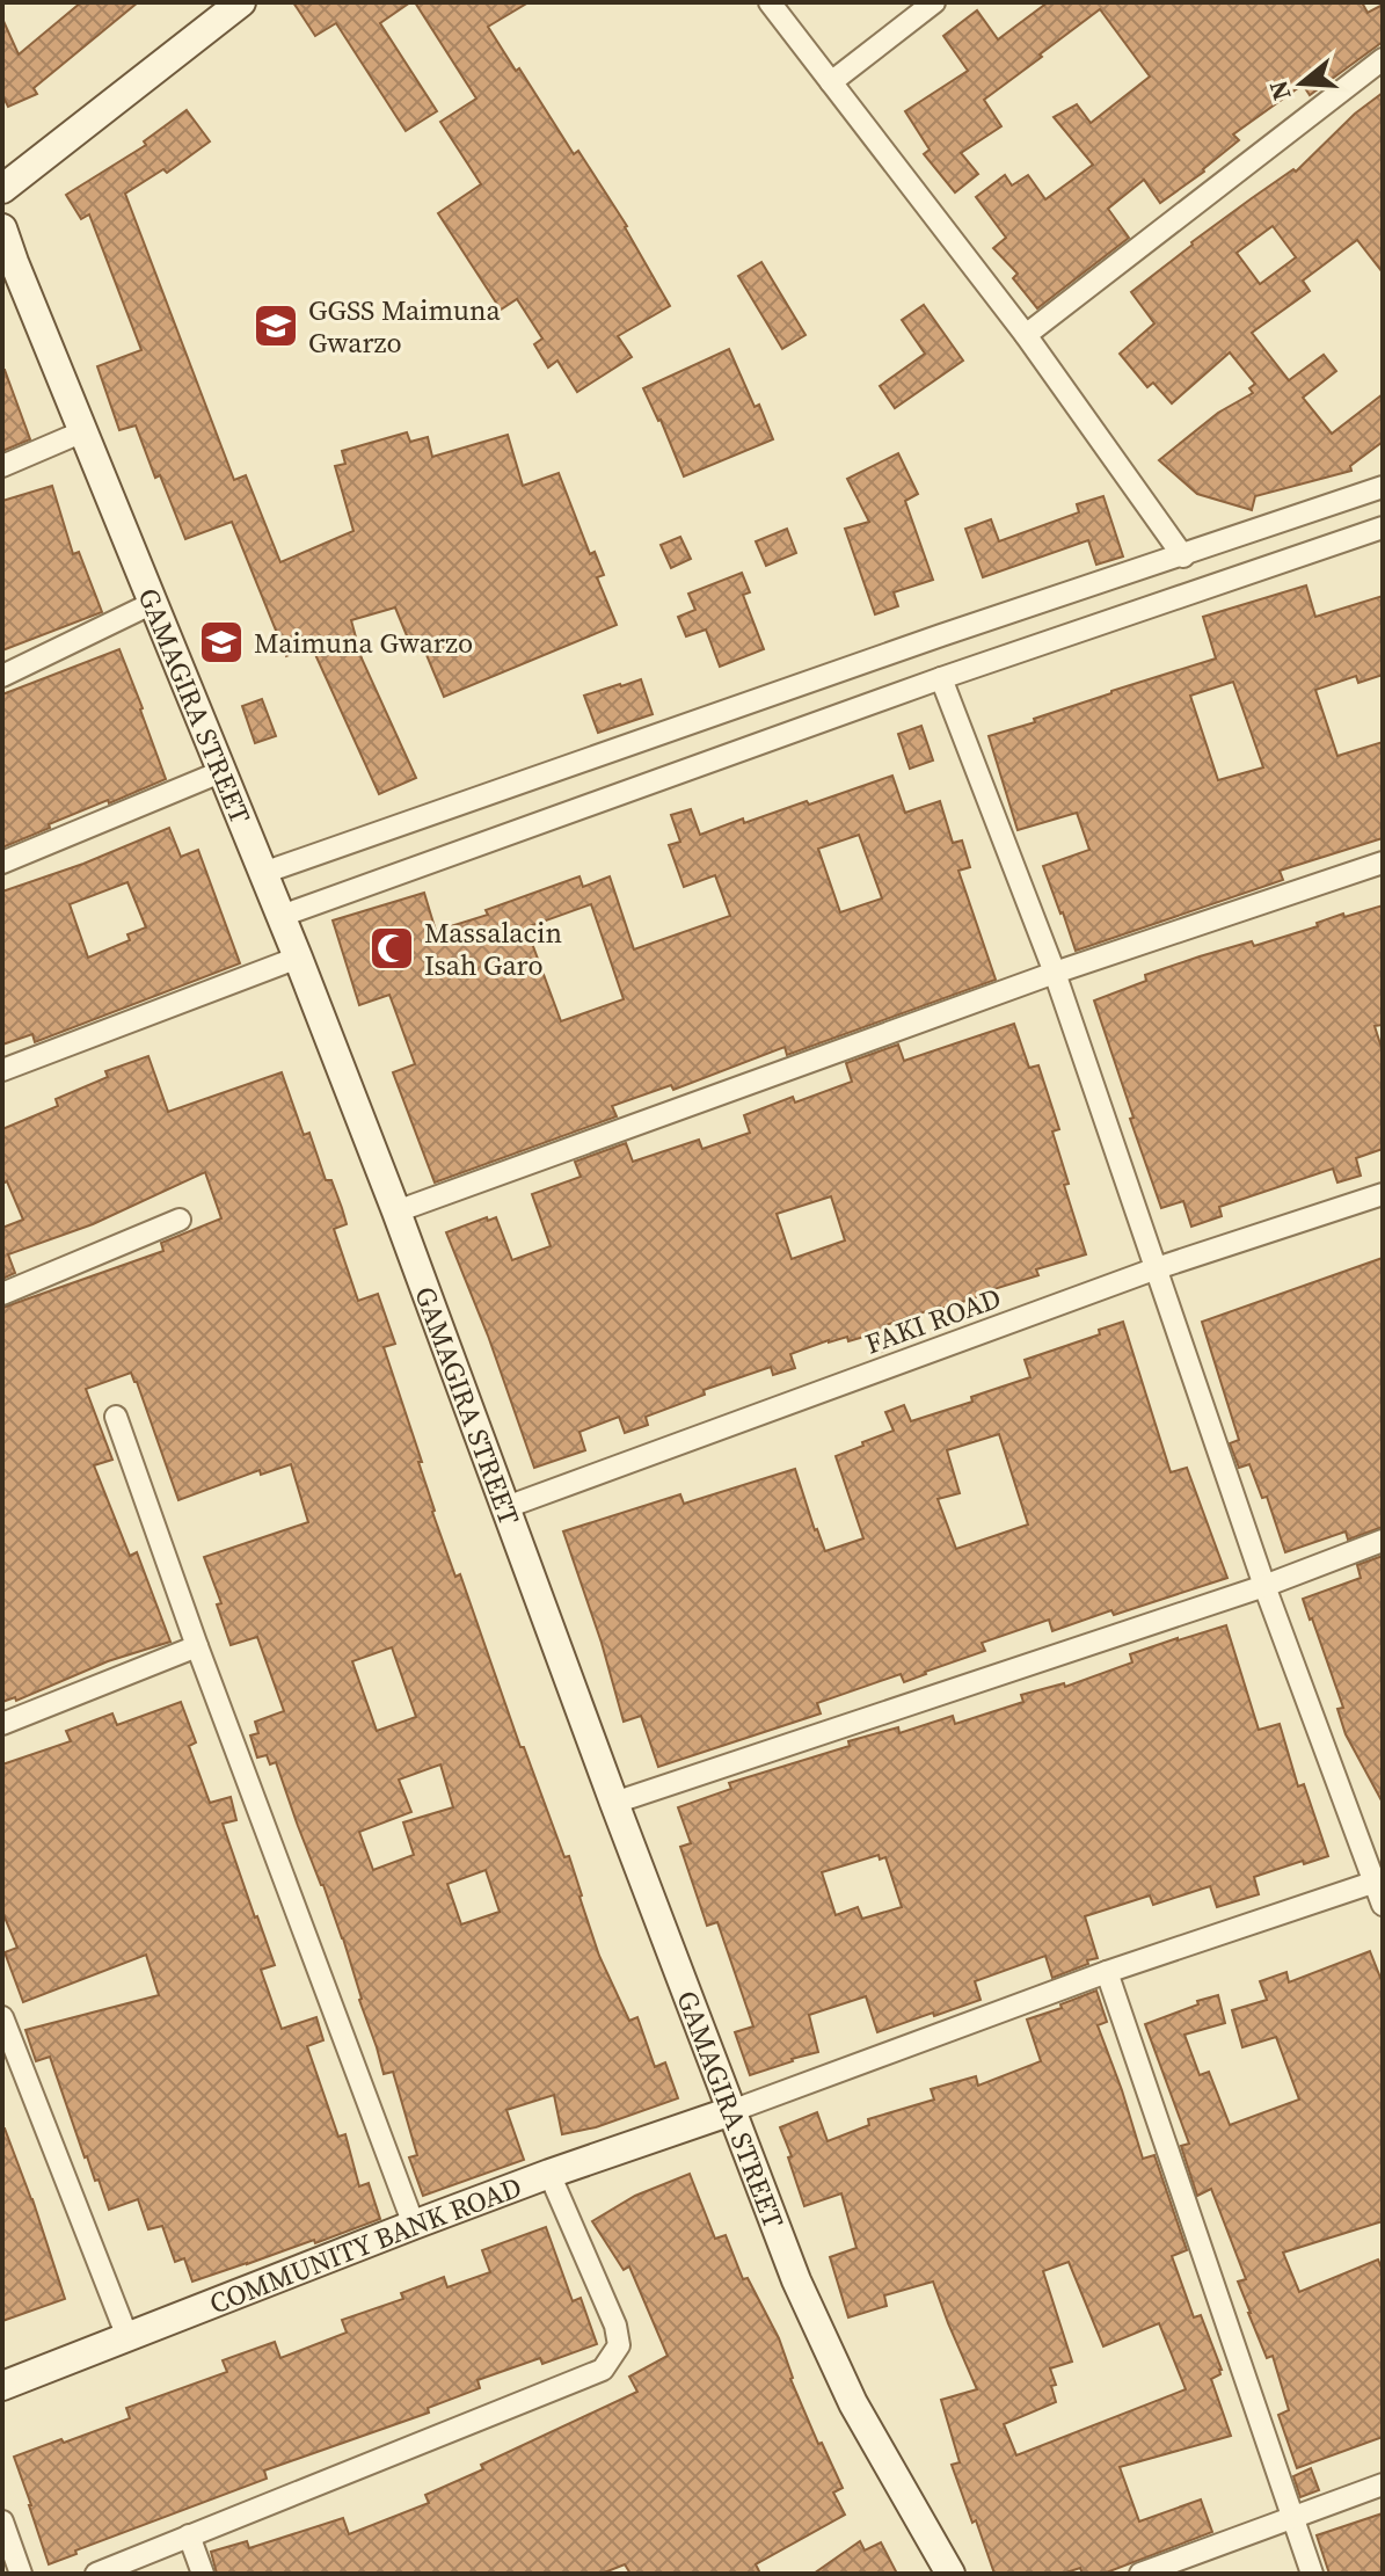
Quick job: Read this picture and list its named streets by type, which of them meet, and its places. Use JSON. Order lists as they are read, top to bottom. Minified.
{"streets":{"street":["GAMAGIRA STREET","FAKI ROAD","COMMUNITY BANK ROAD"]},"crossings":[["GAMAGIRA STREET","FAKI ROAD"],["GAMAGIRA STREET","COMMUNITY BANK ROAD"]],"places":{"school or university":["GGSS Maimuna Gwarzo","Maimuna Gwarzo"],"mosque":["Massalacin Isah Garo"]},"north":"left"}
